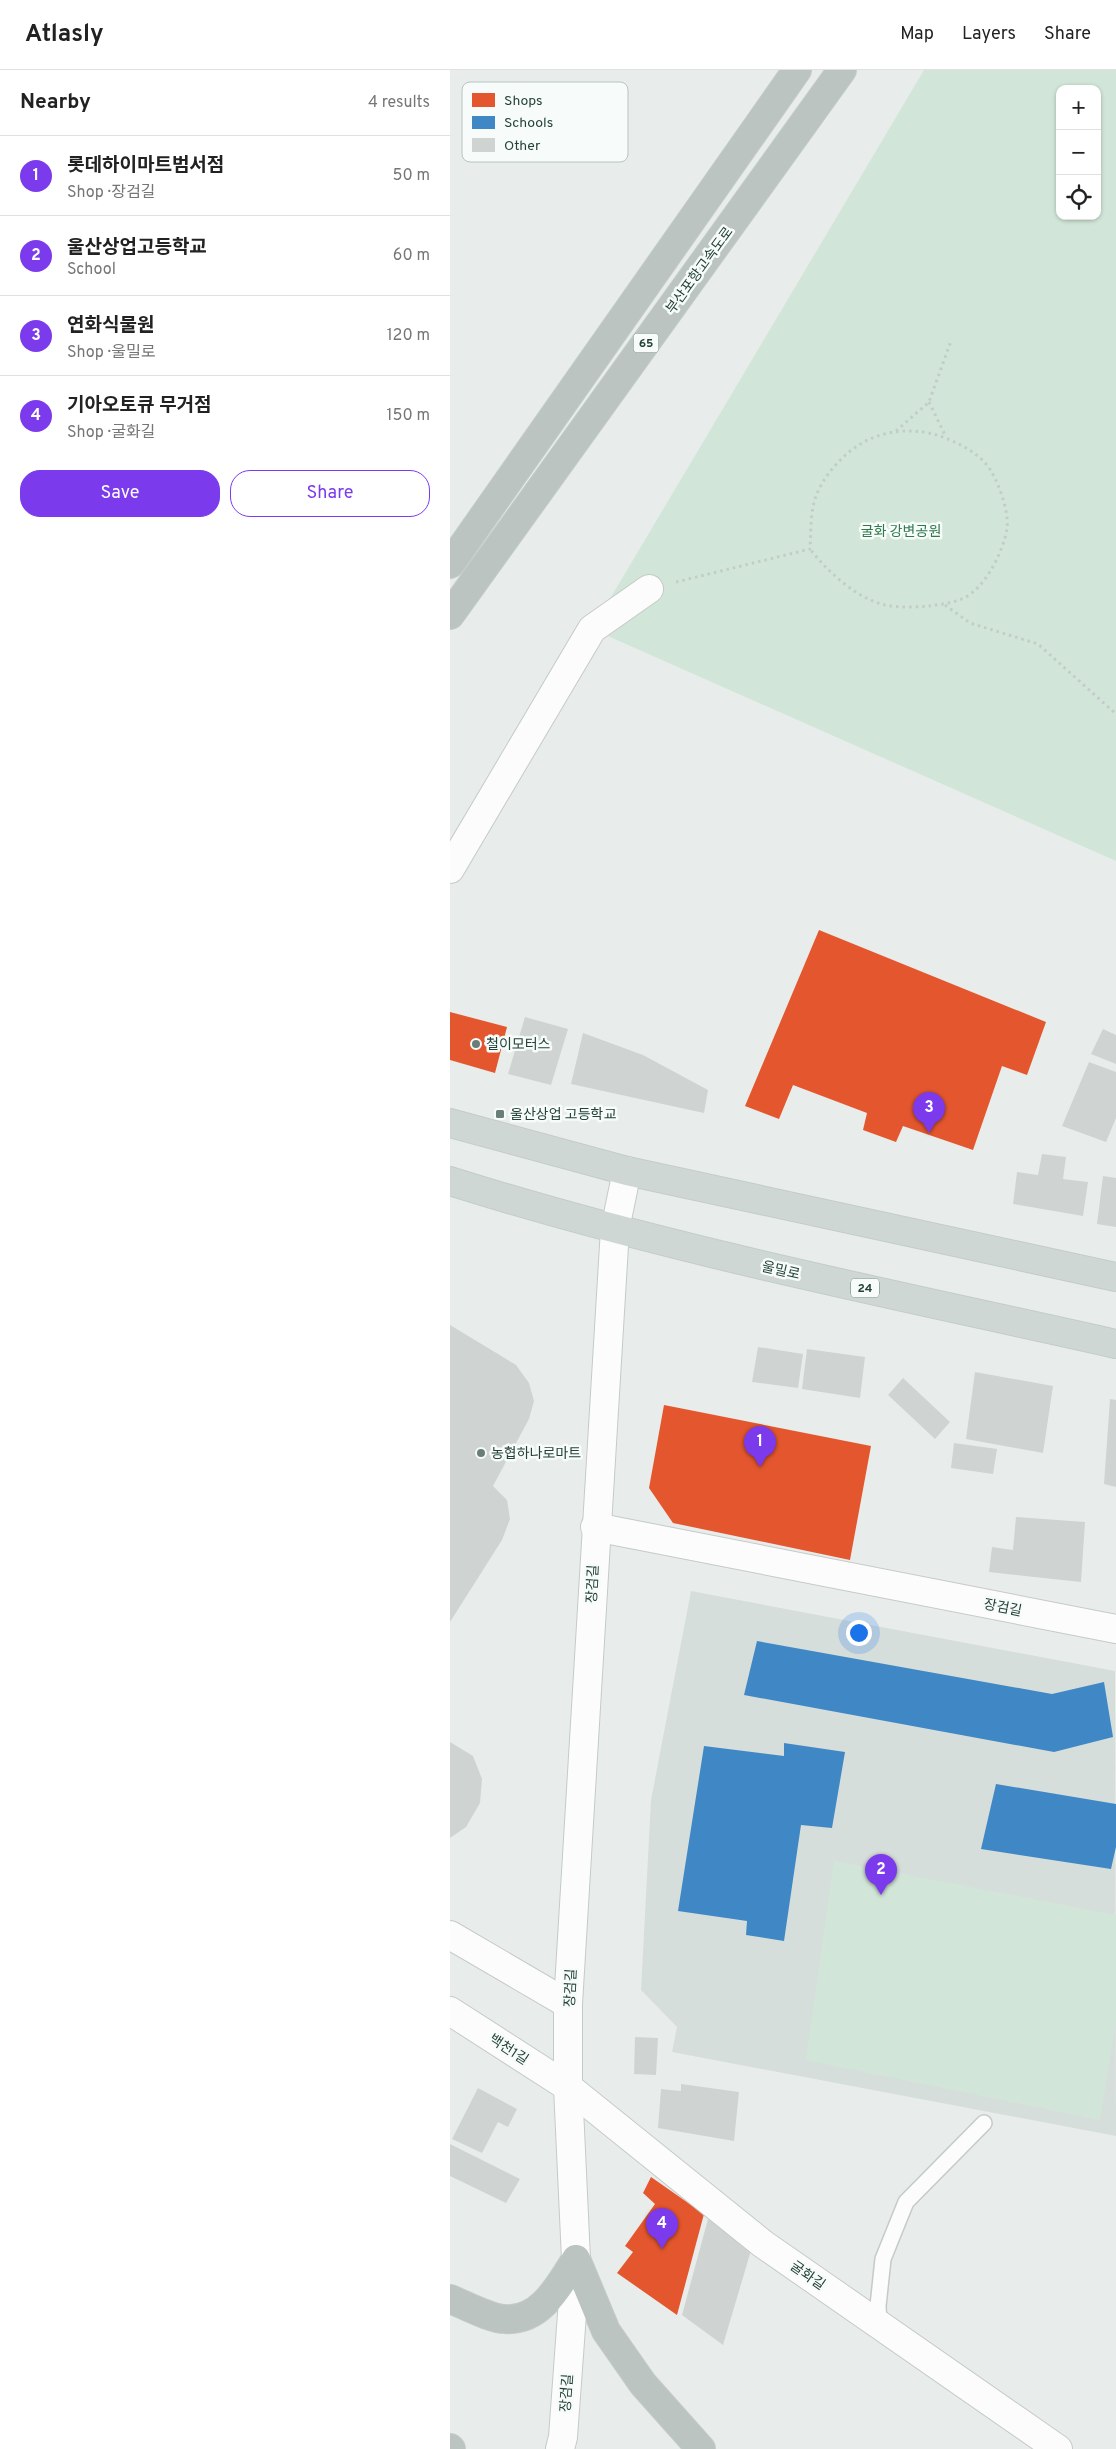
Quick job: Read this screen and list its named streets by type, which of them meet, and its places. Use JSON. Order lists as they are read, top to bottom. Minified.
{"streets":{"highway":["부산포항고속도로","65"],"main road":["울밀로","24"],"street":["장검길","백천1길","굴화길"]},"crossings":[["울밀로","장검길"],["장검길","백천1길"],["장검길","굴화길"],["백천1길","굴화길"]],"parks":["굴화 강변공원"],"places":{"other":["철이모터스","농협하나로마트"],"transit":["울산상업 고등학교"]},"legend":["Shops","Schools","Other"],"page":{"header":"Atlasly","nav":["Map","Layers","Share"],"heading":["Nearby","4 results"],"map_buttons":["+","−"],"list":[{"mark":"1","name":"롯데하이마트범서점","note":"Shop · 장검길","value":"50 m"},{"mark":"2","name":"울산상업고등학교","note":"School","value":"60 m"},{"mark":"3","name":"연화식물원","note":"Shop · 울밀로","value":"120 m"},{"mark":"4","name":"기아오토큐 무거점","note":"Shop · 굴화길","value":"150 m"}],"buttons":["Save","Share"],"pins":["3","1","2","4"]}}
